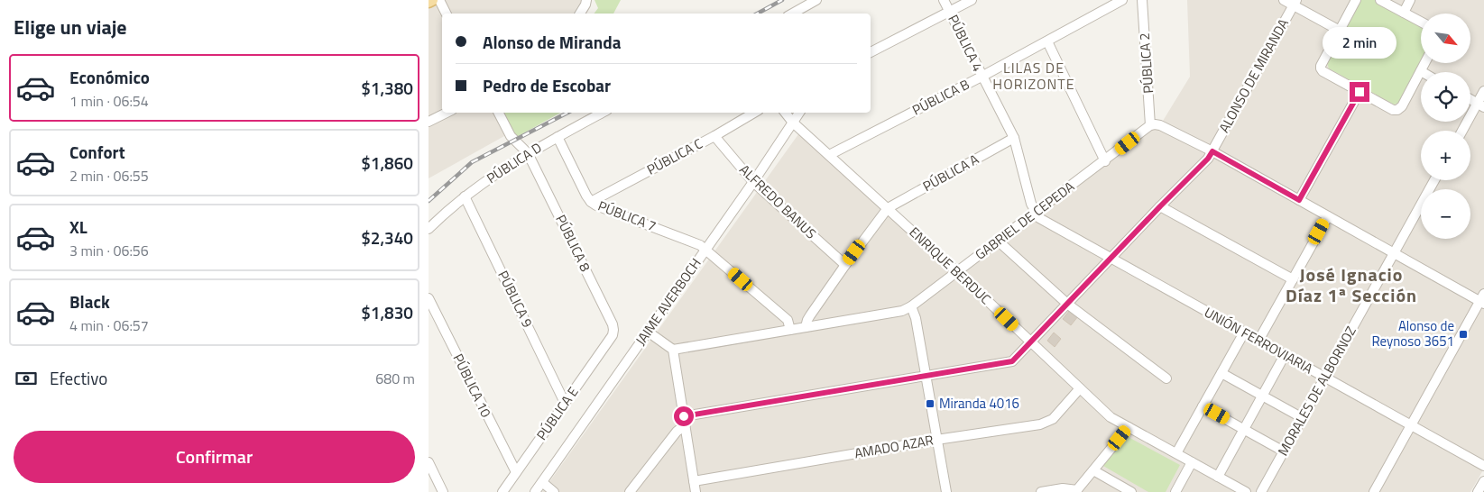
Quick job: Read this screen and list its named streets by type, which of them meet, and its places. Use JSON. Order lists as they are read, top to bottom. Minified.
{"streets":{"street":["PÚBLICA 4","PÚBLICA 2","ALONSO DE MIRANDA","PÚBLICA B","PÚBLICA C","PÚBLICA D","PÚBLICA A","ALFREDO BANUS","PÚBLICA 7","GABRIEL DE CEPEDA","PÚBLICA 8","ENRIQUE BERDUC","PÚBLICA 9","JAIME AVERBOCH","UNIÓN FERROVIARIA","PÚBLICA 10","MORALES DE ALBORNOZ","PÚBLICA E","AMADO AZAR"]},"crossings":[["PÚBLICA 4","PÚBLICA B"],["PÚBLICA 4","PÚBLICA A"],["PÚBLICA 4","GABRIEL DE CEPEDA"],["PÚBLICA 4","UNIÓN FERROVIARIA"],["PÚBLICA 2","GABRIEL DE CEPEDA"],["ALONSO DE MIRANDA","ENRIQUE BERDUC"],["ALONSO DE MIRANDA","UNIÓN FERROVIARIA"],["PÚBLICA B","ENRIQUE BERDUC"],["PÚBLICA C","ALFREDO BANUS"],["PÚBLICA C","PÚBLICA 7"],["PÚBLICA D","PÚBLICA 7"],["PÚBLICA D","PÚBLICA 8"],["PÚBLICA D","PÚBLICA 9"],["PÚBLICA A","ENRIQUE BERDUC"],["ALFREDO BANUS","JAIME AVERBOCH"],["PÚBLICA 7","GABRIEL DE CEPEDA"],["PÚBLICA 7","JAIME AVERBOCH"],["GABRIEL DE CEPEDA","ENRIQUE BERDUC"],["GABRIEL DE CEPEDA","UNIÓN FERROVIARIA"],["PÚBLICA 8","PÚBLICA E"],["ENRIQUE BERDUC","JAIME AVERBOCH"],["ENRIQUE BERDUC","AMADO AZAR"],["PÚBLICA 9","PÚBLICA E"],["UNIÓN FERROVIARIA","MORALES DE ALBORNOZ"],["PÚBLICA 10","PÚBLICA E"]],"districts":["LILAS DE HORIZONTE","José Ignacio Díaz 1ª Sección"],"places":{"transit":["Alonso de Reynoso 3651","Miranda 4016"]},"north":"bottom right","page":{"heading":"Elige un viaje","map_buttons":["+","−"],"banner":["Alonso de Miranda","Pedro de Escobar"],"bubble":"2 min","list":[{"name":"Económico","note":"1 min · 06:54","value":"$1,380"},{"name":"Confort","note":"2 min · 06:55","value":"$1,860"},{"name":"XL","note":"3 min · 06:56","value":"$2,340"},{"name":"Black","note":"4 min · 06:57","value":"$1,830"}],"pay":["Efectivo","680 m"],"buttons":"Confirmar"}}
